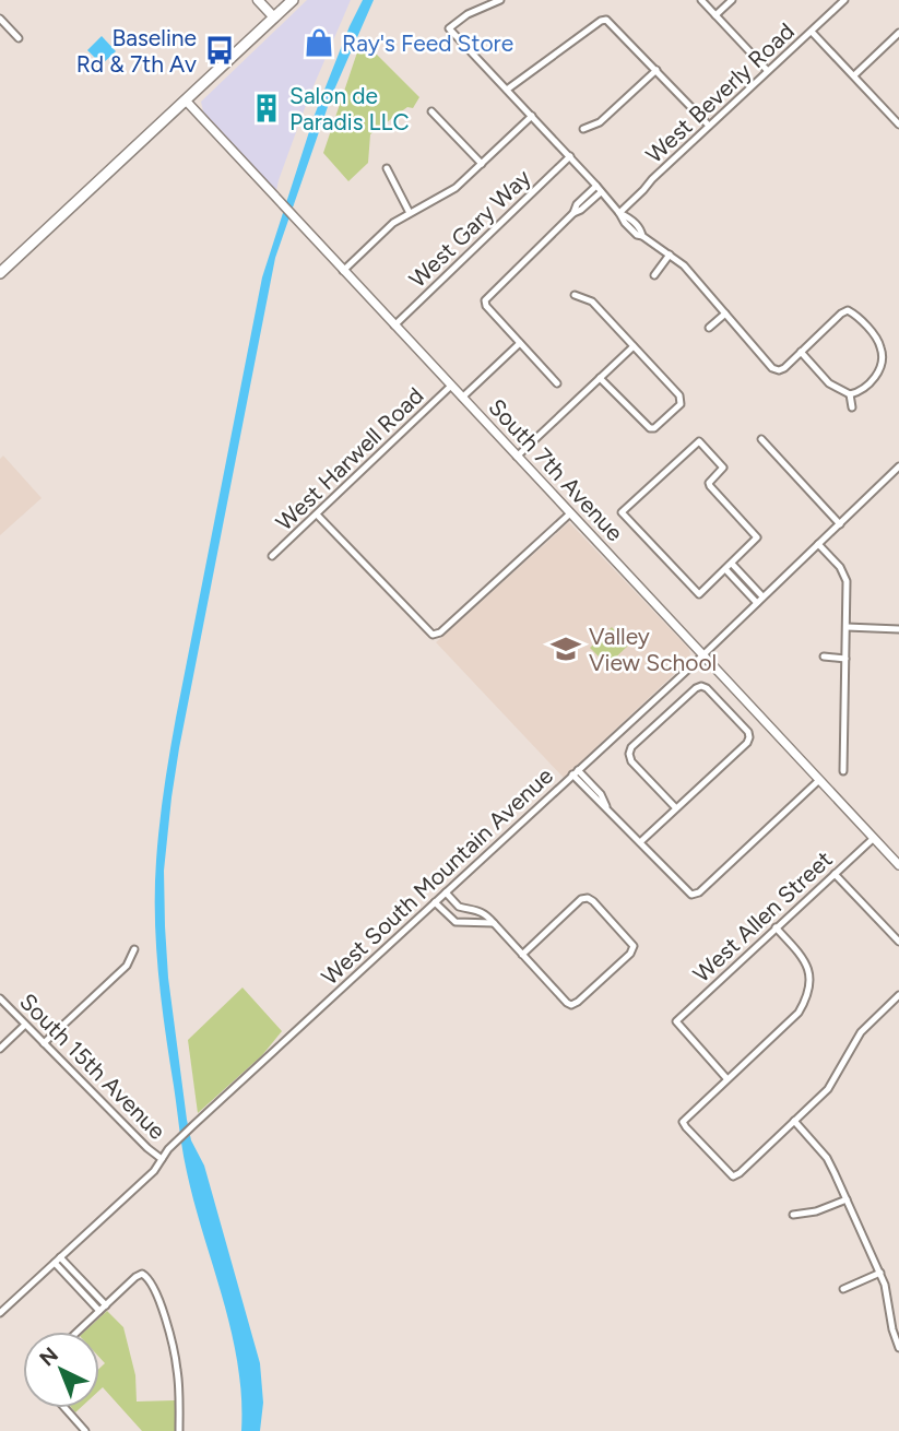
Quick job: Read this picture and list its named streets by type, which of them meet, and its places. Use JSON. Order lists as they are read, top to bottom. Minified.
{"streets":{"street":["West Beverly Road","West Gary Way","West Harwell Road","South 7th Avenue","West South Mountain Avenue","West Allen Street","South 15th Avenue"]},"crossings":[["West Gary Way","South 7th Avenue"],["West Harwell Road","South 7th Avenue"],["South 7th Avenue","West South Mountain Avenue"],["South 7th Avenue","West Allen Street"],["West South Mountain Avenue","South 15th Avenue"]],"places":{"shop":["Ray's Feed Store"],"bus stop":["Baseline Rd & 7th Av"],"building":["Salon de Paradis LLC"],"school or university":["Valley View School"]},"north":"top left"}
